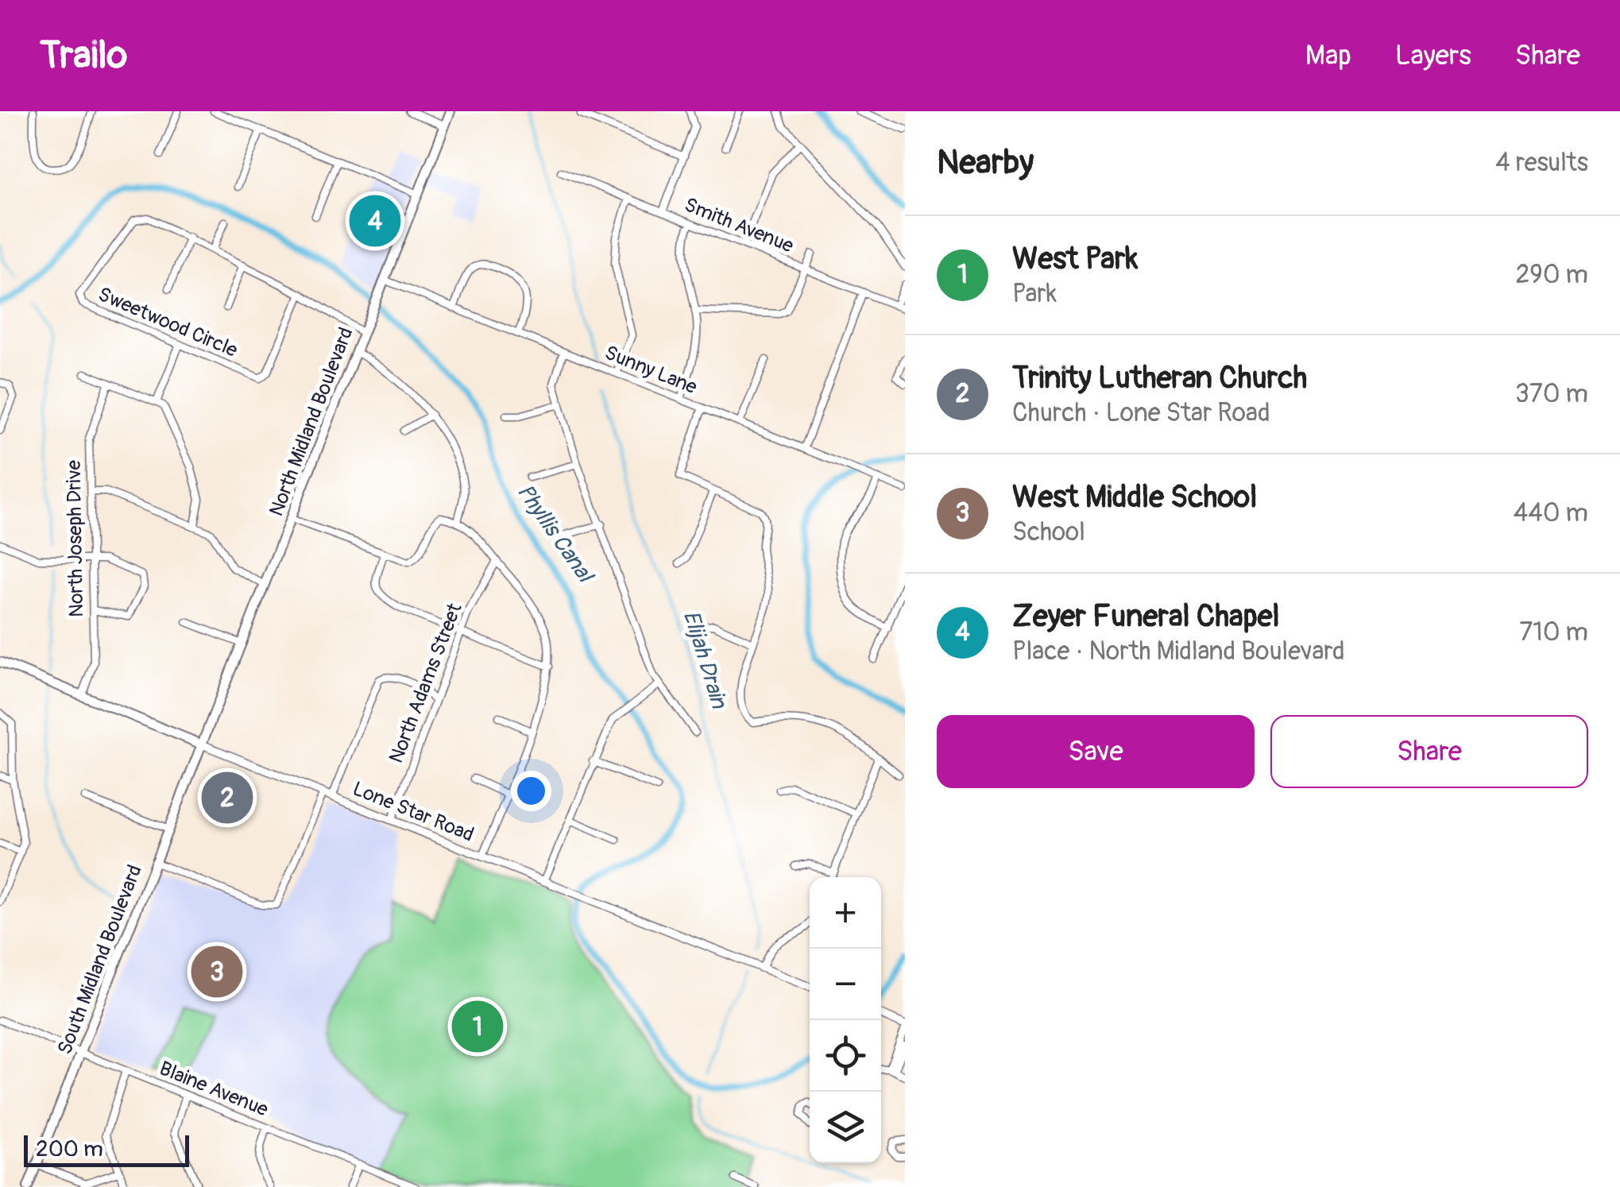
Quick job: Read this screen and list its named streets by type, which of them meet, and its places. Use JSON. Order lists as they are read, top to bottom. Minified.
{"streets":{"main road":["North Midland Boulevard","Lone Star Road","South Midland Boulevard"],"street":["Smith Avenue","Sweetwood Circle","Sunny Lane","North Joseph Drive","North Adams Street","Blaine Avenue"]},"crossings":[["Sweetwood Circle","North Midland Boulevard"],["Sunny Lane","North Midland Boulevard"],["North Midland Boulevard","Lone Star Road"],["North Midland Boulevard","South Midland Boulevard"],["North Joseph Drive","Lone Star Road"],["North Adams Street","Lone Star Road"],["Lone Star Road","South Midland Boulevard"],["South Midland Boulevard","Blaine Avenue"]],"water":["Phyllis Canal","Elijah Drain"],"scale_bar":"200 m","page":{"header":"Trailo","nav":["Map","Layers","Share"],"heading":["Nearby","4 results"],"pins":["4","2","3","1"],"list":[{"mark":"1","name":"West Park","note":"Park","value":"290 m"},{"mark":"2","name":"Trinity Lutheran Church","note":"Church · Lone Star Road","value":"370 m"},{"mark":"3","name":"West Middle School","note":"School","value":"440 m"},{"mark":"4","name":"Zeyer Funeral Chapel","note":"Place · North Midland Boulevard","value":"710 m"}],"buttons":["Save","Share"],"map_buttons":["+","−"],"scale":"200 m"}}
